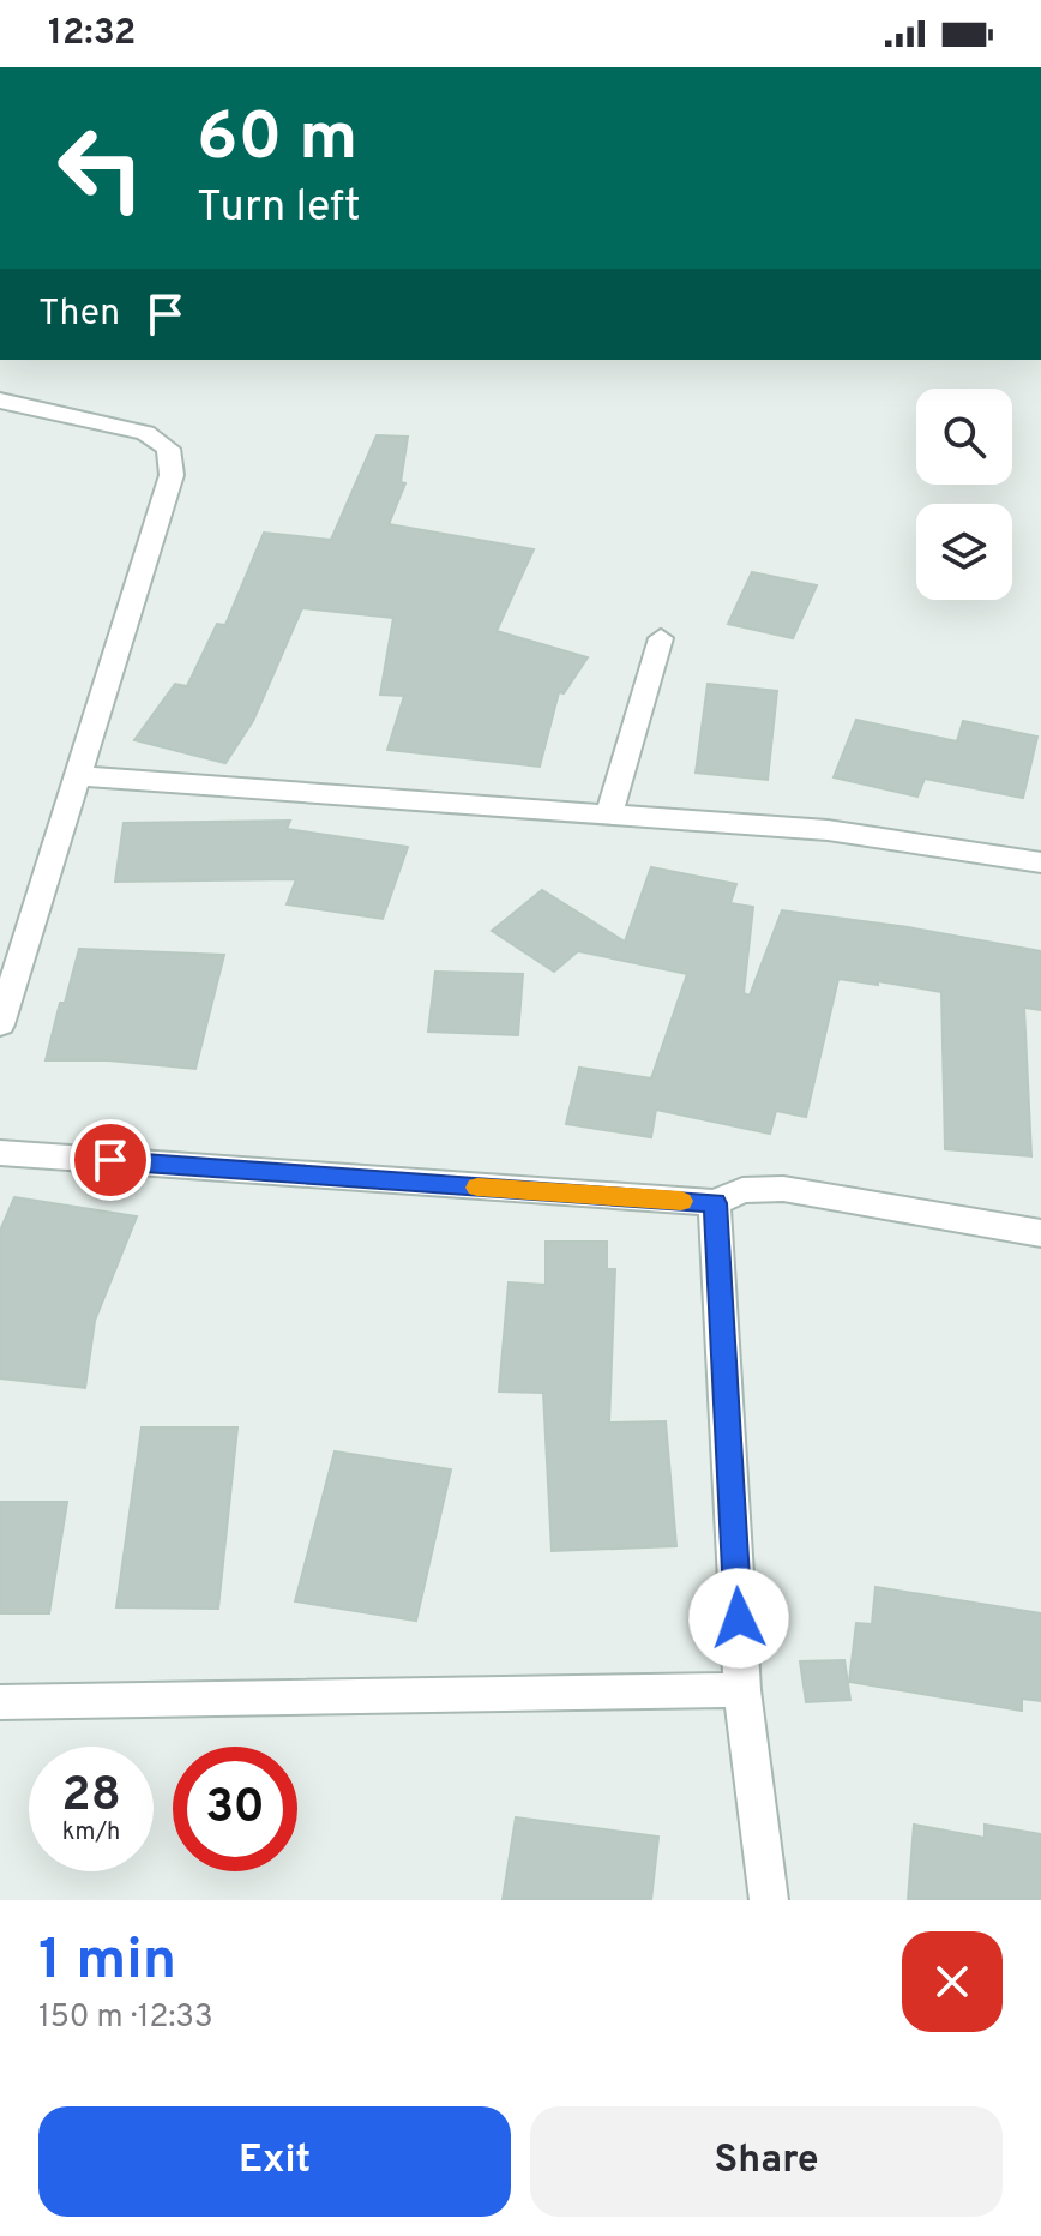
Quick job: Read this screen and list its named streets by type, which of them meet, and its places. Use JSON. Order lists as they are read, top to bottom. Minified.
{"page":{"status":"12:32","turn":["60 m","Turn left"],"then":"Then","speed":"28 km/h","limit":"30","heading":["1 min","150 m · 12:33"],"buttons":["Exit","Share"]}}
